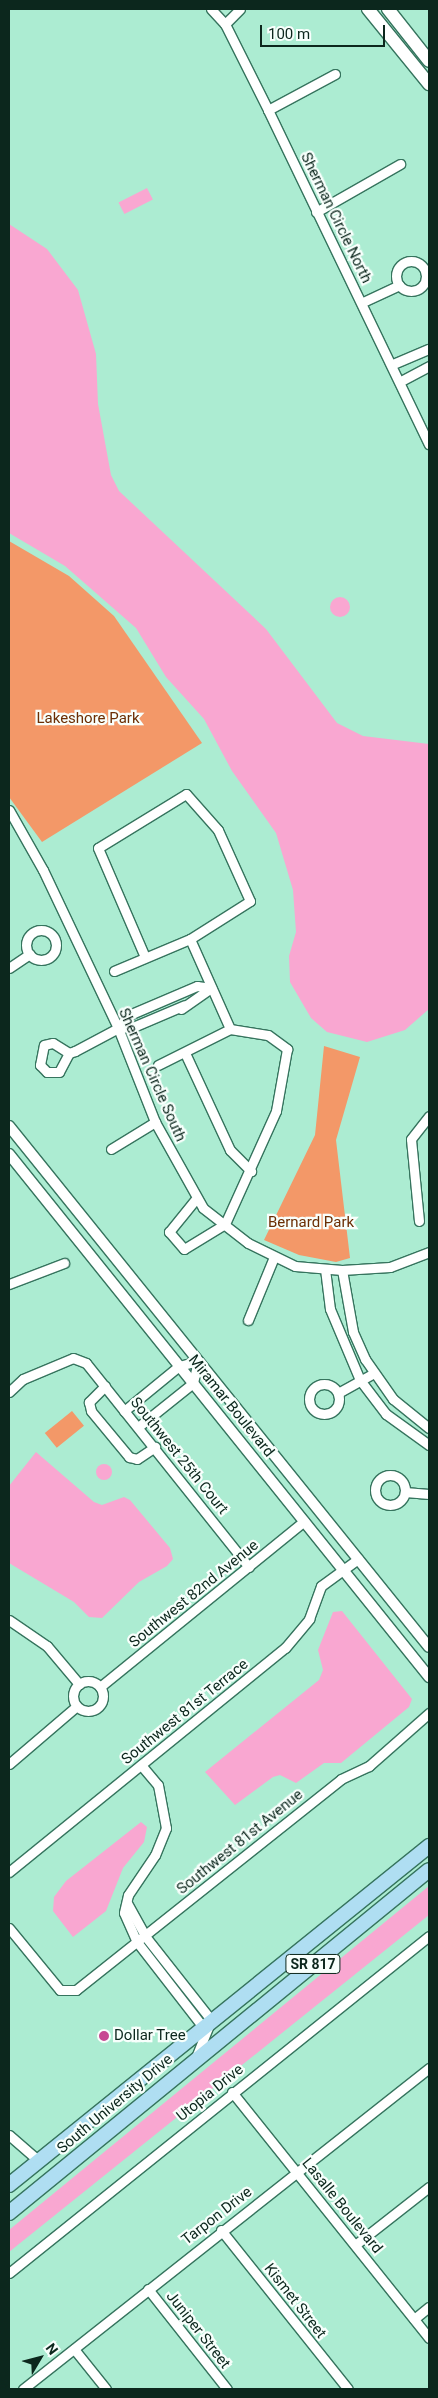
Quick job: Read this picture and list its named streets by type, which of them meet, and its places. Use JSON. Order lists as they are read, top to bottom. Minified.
{"streets":{"main road":["SR 817","South University Drive"],"street":["Sherman Circle North","Sherman Circle South","Miramar Boulevard","Southwest 25th Court","Southwest 82nd Avenue","Southwest 81st Terrace","Southwest 81st Avenue","Utopia Drive","Lasalle Boulevard","Tarpon Drive","Kismet Street","Juniper Street"]},"crossings":[["Miramar Boulevard","Southwest 82nd Avenue"],["Miramar Boulevard","Southwest 81st Terrace"],["Southwest 25th Court","Southwest 82nd Avenue"],["Utopia Drive","Lasalle Boulevard"],["Lasalle Boulevard","Tarpon Drive"],["Tarpon Drive","Kismet Street"],["Tarpon Drive","Juniper Street"]],"parks":["Lakeshore Park","Bernard Park"],"places":["Dollar Tree"],"scale_bar":"100 m","north":"top right"}
